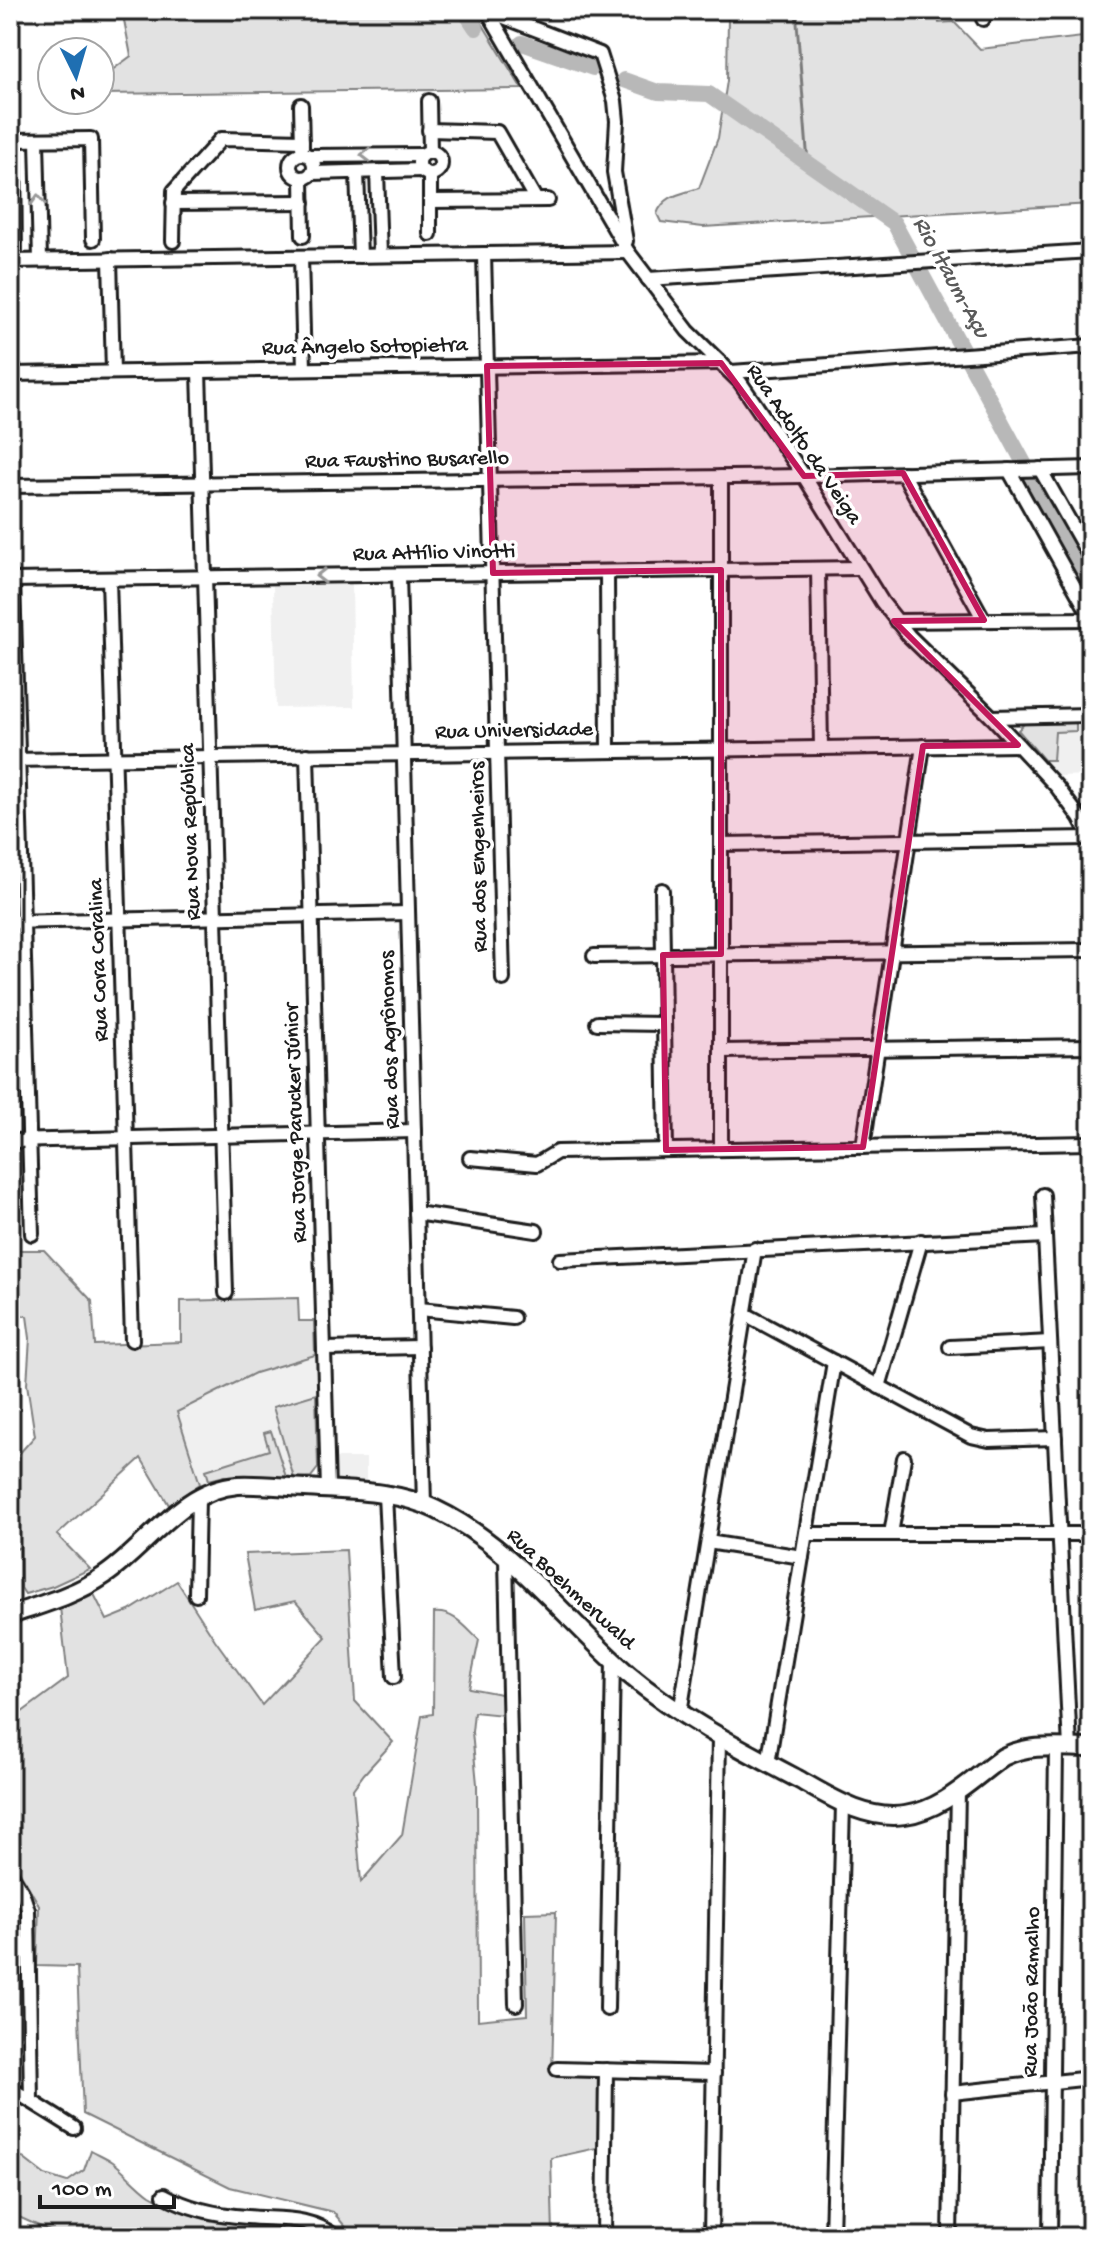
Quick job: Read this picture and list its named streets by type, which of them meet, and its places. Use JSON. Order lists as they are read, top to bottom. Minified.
{"streets":{"main road":["Rua Boehmerwald"],"street":["Rua Ângelo Sotopietra","Rua Adolfo da Veiga","Rua Faustino Busarello","Rua Attílio Vinotti","Rua Universidade","Rua Nova República","Rua dos Engenheiros","Rua Cora Coralina","Rua dos Agrônomos","Rua Jorge Parucker Júnior","Rua João Ramalho"]},"crossings":[["Rua Ângelo Sotopietra","Rua Adolfo da Veiga"],["Rua Ângelo Sotopietra","Rua Nova República"],["Rua Ângelo Sotopietra","Rua dos Engenheiros"],["Rua Adolfo da Veiga","Rua Faustino Busarello"],["Rua Adolfo da Veiga","Rua Attílio Vinotti"],["Rua Adolfo da Veiga","Rua Universidade"],["Rua Faustino Busarello","Rua Nova República"],["Rua Faustino Busarello","Rua dos Engenheiros"],["Rua Attílio Vinotti","Rua Nova República"],["Rua Attílio Vinotti","Rua dos Engenheiros"],["Rua Attílio Vinotti","Rua Cora Coralina"],["Rua Attílio Vinotti","Rua dos Agrônomos"],["Rua Universidade","Rua Nova República"],["Rua Universidade","Rua dos Engenheiros"],["Rua Universidade","Rua Cora Coralina"],["Rua Universidade","Rua dos Agrônomos"],["Rua Universidade","Rua Jorge Parucker Júnior"],["Rua dos Agrônomos","Rua Boehmerwald"],["Rua Jorge Parucker Júnior","Rua Boehmerwald"],["Rua Boehmerwald","Rua João Ramalho"]],"water":["Rio Itaum-Açu"],"scale_bar":"100 m","north":"bottom"}
